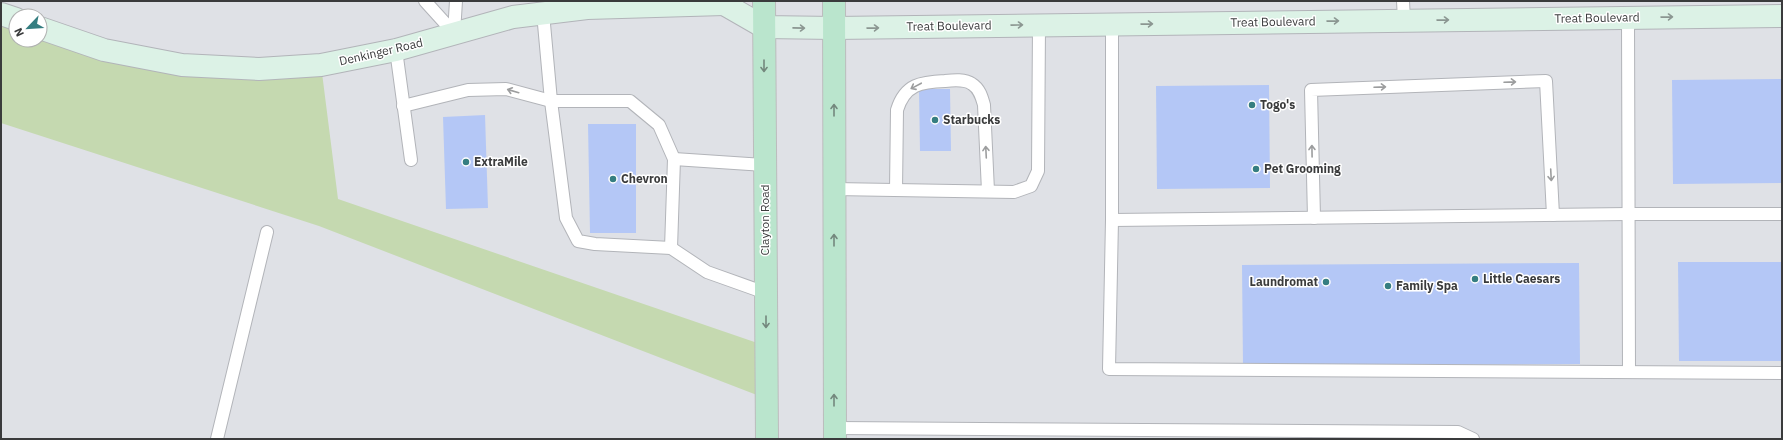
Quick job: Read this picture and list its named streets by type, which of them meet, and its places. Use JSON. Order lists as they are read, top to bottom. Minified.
{"streets":{"main road":["Treat Boulevard","Denkinger Road","Clayton Road"]},"crossings":[["Treat Boulevard","Denkinger Road"],["Treat Boulevard","Clayton Road"],["Denkinger Road","Clayton Road"]],"one_way":["Treat Boulevard"],"places":["Togo's","Starbucks","ExtraMile","Pet Grooming","Chevron","Little Caesars","Laundromat","Family Spa"],"north":"bottom left"}
